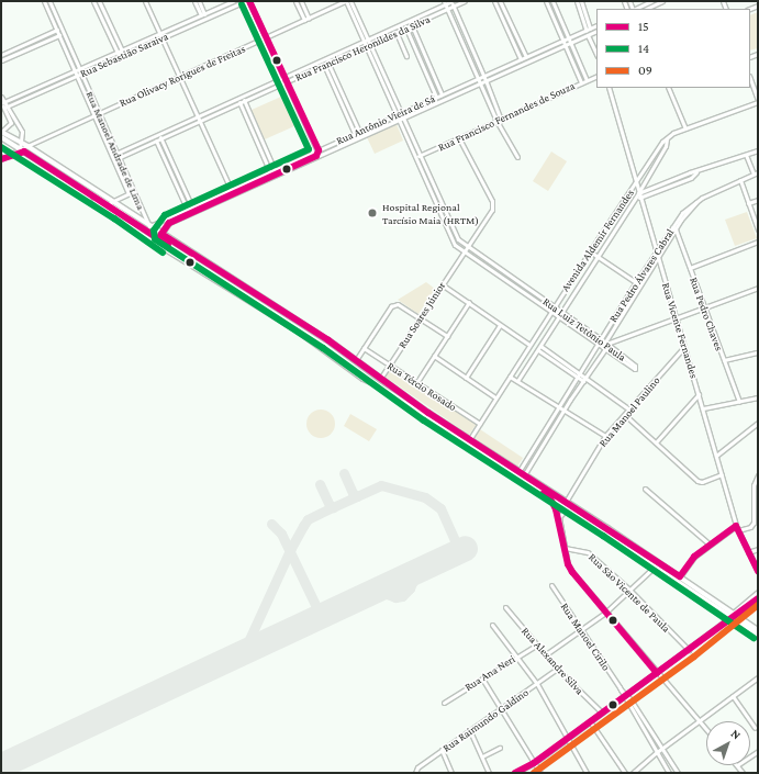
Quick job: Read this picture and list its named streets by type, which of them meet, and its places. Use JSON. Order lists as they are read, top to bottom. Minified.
{"streets":{"street":["Rua Francisco Heronildes da Silva","Rua Sebastião Saraiva","Rua Olivacy Rorigues de Freitas","Rua Francisco Fernandes de Souza","Rua Antônio Vieira de Sá","Rua Manoel Andrade de Lima","Avenida Aldemir Fernandes","Rua Pedro Álvares Cabral","Rua Pedro Chaves","Rua Soares Júnior","Rua Luiz Tetônio Paula","Rua Vicente Fernandes","Rua Tércio Rosado","Rua Manoel Paulino","Rua São Vicente de Paula","Rua Manoel Cirilo","Rua Alexandre Silva","Rua Ana Neri","Rua Raimundo Galdino"]},"crossings":[["Rua Francisco Heronildes da Silva","Rua Manoel Andrade de Lima"],["Rua Sebastião Saraiva","Rua Manoel Andrade de Lima"],["Rua Olivacy Rorigues de Freitas","Rua Manoel Andrade de Lima"],["Rua Francisco Fernandes de Souza","Rua Soares Júnior"],["Rua Antônio Vieira de Sá","Rua Manoel Andrade de Lima"],["Avenida Aldemir Fernandes","Rua Luiz Tetônio Paula"],["Avenida Aldemir Fernandes","Rua Vicente Fernandes"],["Avenida Aldemir Fernandes","Rua Tércio Rosado"],["Rua Pedro Álvares Cabral","Rua Pedro Chaves"],["Rua Pedro Álvares Cabral","Rua Luiz Tetônio Paula"],["Rua Pedro Álvares Cabral","Rua Vicente Fernandes"],["Rua Soares Júnior","Rua Luiz Tetônio Paula"],["Rua Soares Júnior","Rua Tércio Rosado"],["Rua Vicente Fernandes","Rua Manoel Paulino"],["Rua Alexandre Silva","Rua Ana Neri"],["Rua Alexandre Silva","Rua Raimundo Galdino"]],"places":["Hospital Regional Tarcísio Maia (HRTM)"],"lines":["transit line 15","transit line 14","transit line 09"],"legend":["15","14","09"],"north":"top right"}
